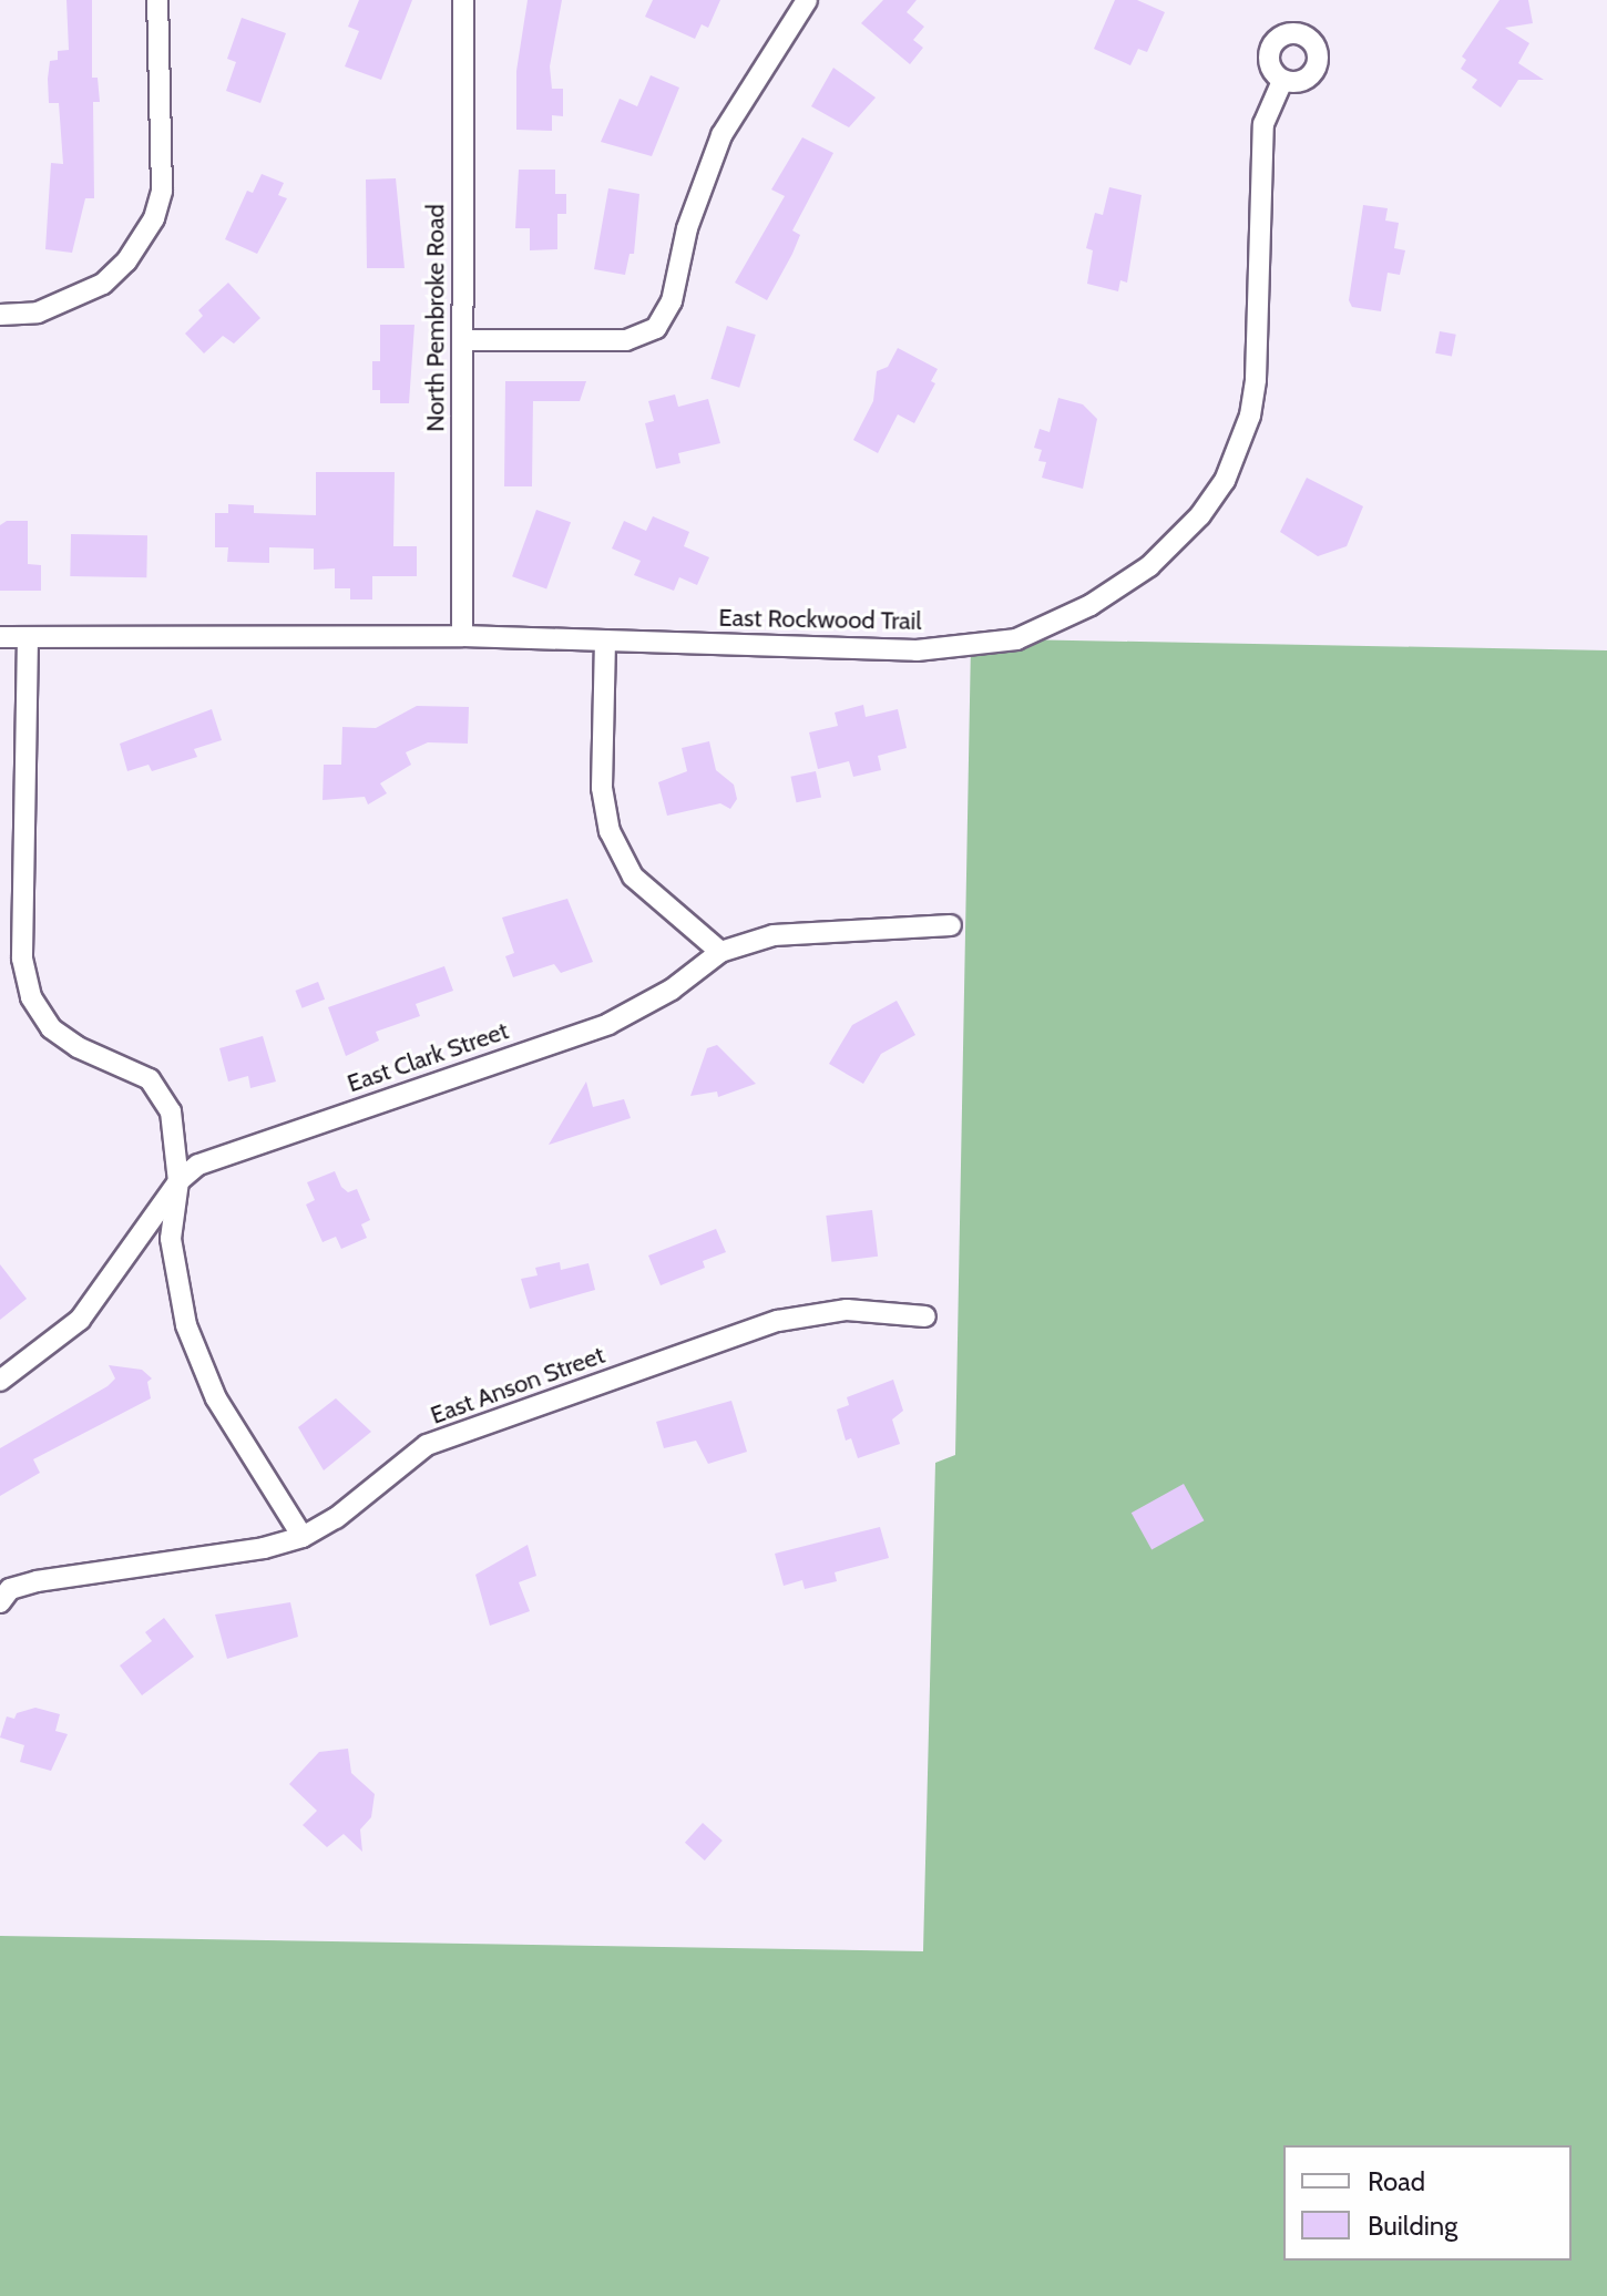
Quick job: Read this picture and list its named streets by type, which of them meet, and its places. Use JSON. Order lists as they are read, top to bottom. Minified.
{"streets":{"street":["North Pembroke Road","East Rockwood Trail","East Clark Street","East Anson Street"]},"crossings":[["North Pembroke Road","East Rockwood Trail"]],"legend":["Road","Building"]}
